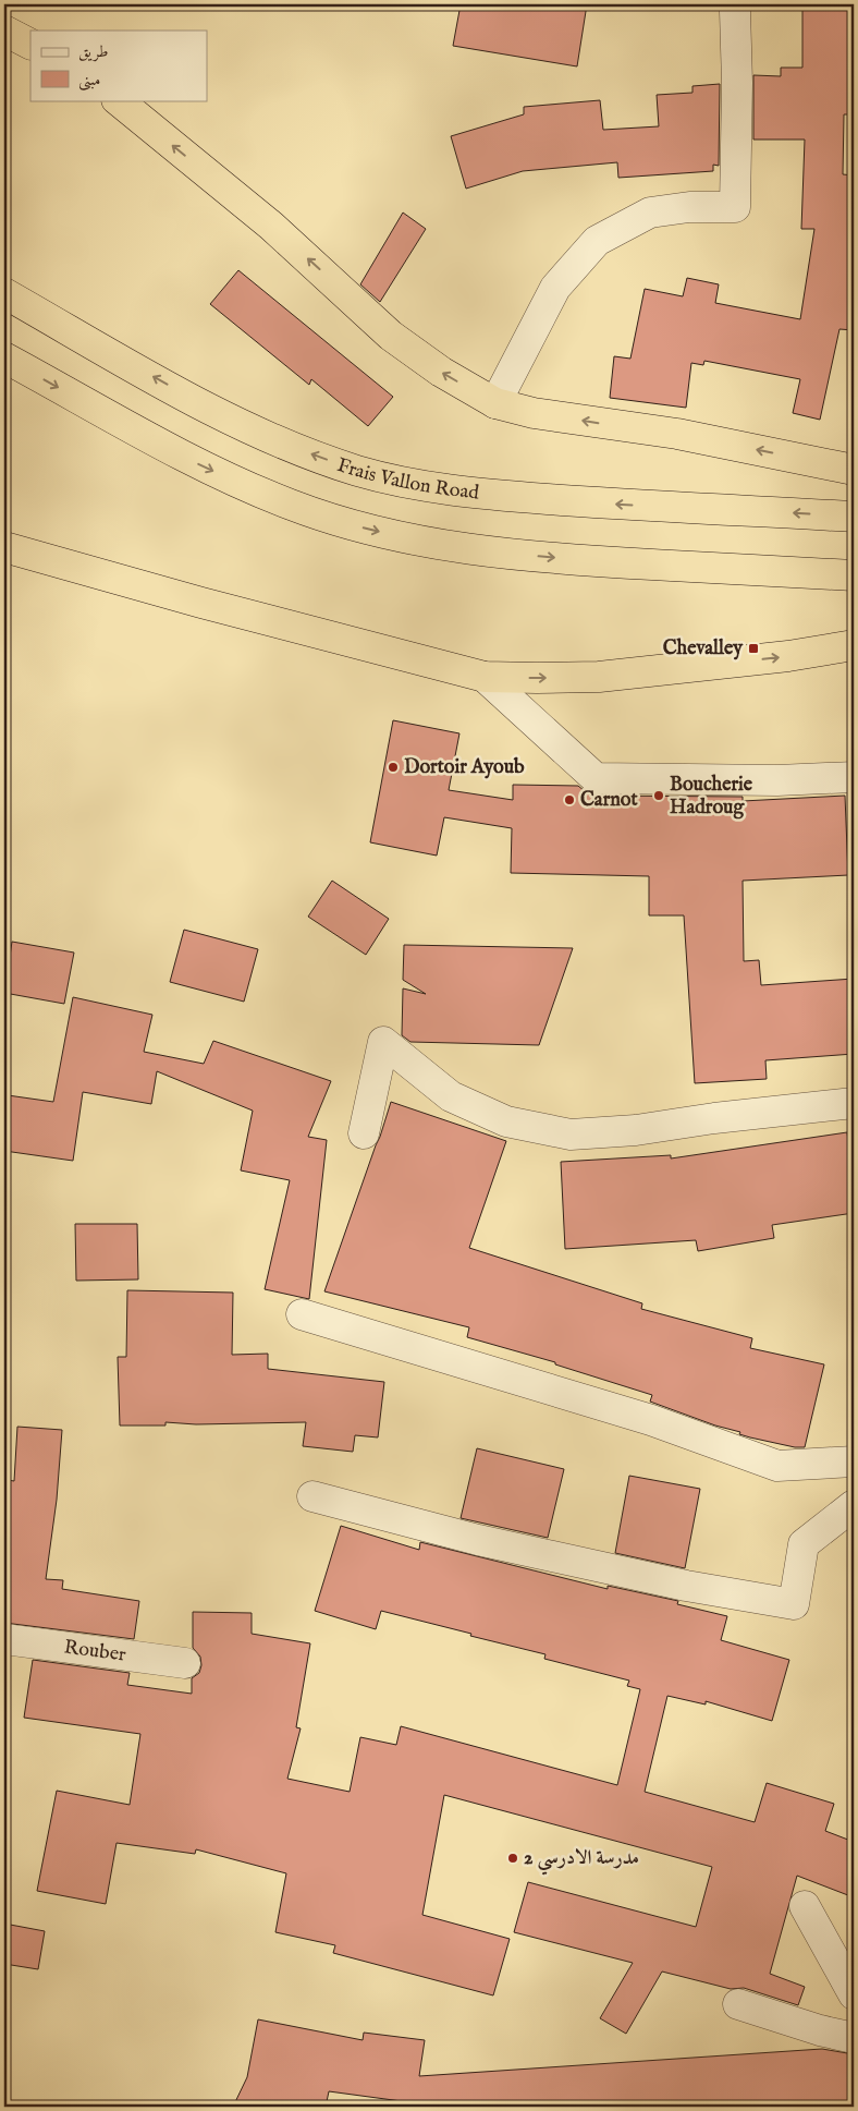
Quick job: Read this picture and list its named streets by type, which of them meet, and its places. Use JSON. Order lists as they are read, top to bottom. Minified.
{"streets":{"highway":["Frais Vallon Road"],"street":["Rouber"]},"places":{"transit":["Chevalley"],"other":["Dortoir Ayoub","Boucherie Hadroug","Carnot","مدرسة الادرسي 2"]},"legend":["طريق","مبنى"]}
